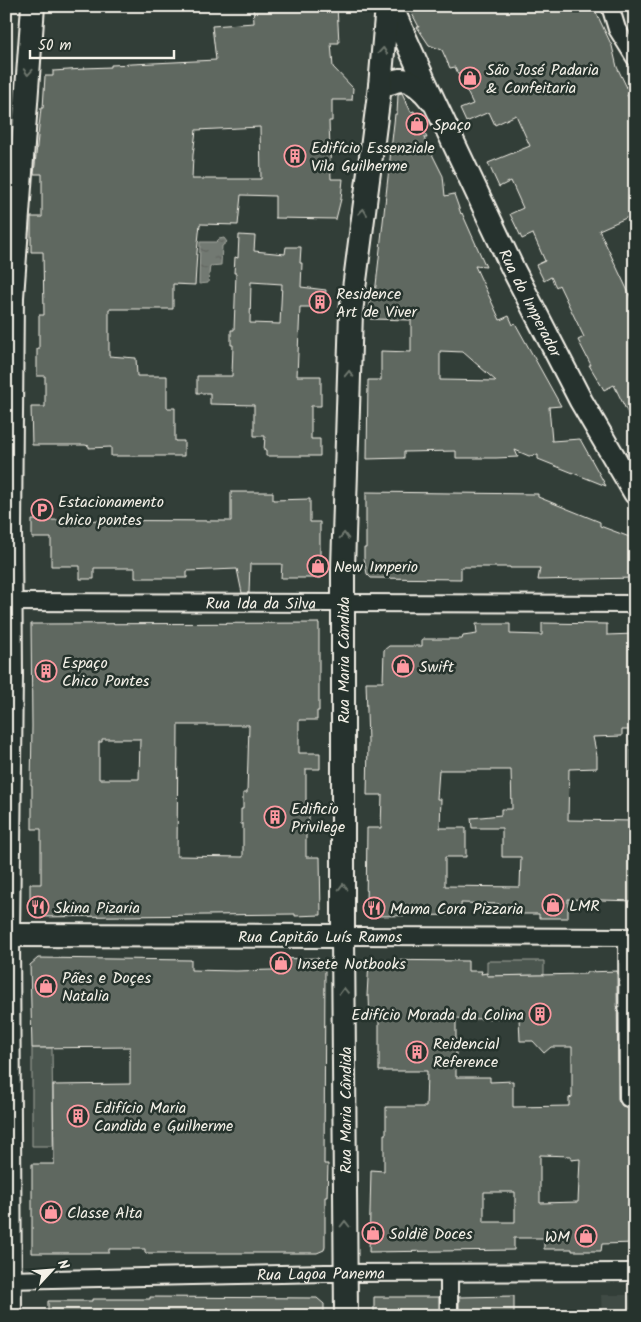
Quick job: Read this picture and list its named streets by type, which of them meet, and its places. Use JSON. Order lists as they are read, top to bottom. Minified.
{"streets":{"main road":["Rua do Imperador","Rua Maria Cândida","Rua Capitão Luís Ramos"],"street":["Rua Ida da Silva","Rua Lagoa Panema"]},"crossings":[["Rua do Imperador","Rua Maria Cândida"],["Rua Ida da Silva","Rua Maria Cândida"],["Rua Maria Cândida","Rua Capitão Luís Ramos"],["Rua Maria Cândida","Rua Lagoa Panema"]],"one_way":["Rua Maria Cândida"],"places":{"shop":["São José Padaria & Confeitaria","Spaço","New Imperio","Swift","LMR","Insete Notbooks","Pães e Doçes Natalia","Classe Alta","Soldiê Doces","WM"],"building":["Edifício Essenziale Vila Guilherme","Residence Art de Viver","Espaço Chico Pontes","Edificio Privilege","Edifício Morada da Colina","Reidencial Reference","Edifício Maria Candida e Guilherme"],"parking":["Estacionamento chico pontes"],"restaurant":["Skina Pizaria","Mama Cora Pizzaria"]},"scale_bar":"50 m","north":"top right"}
